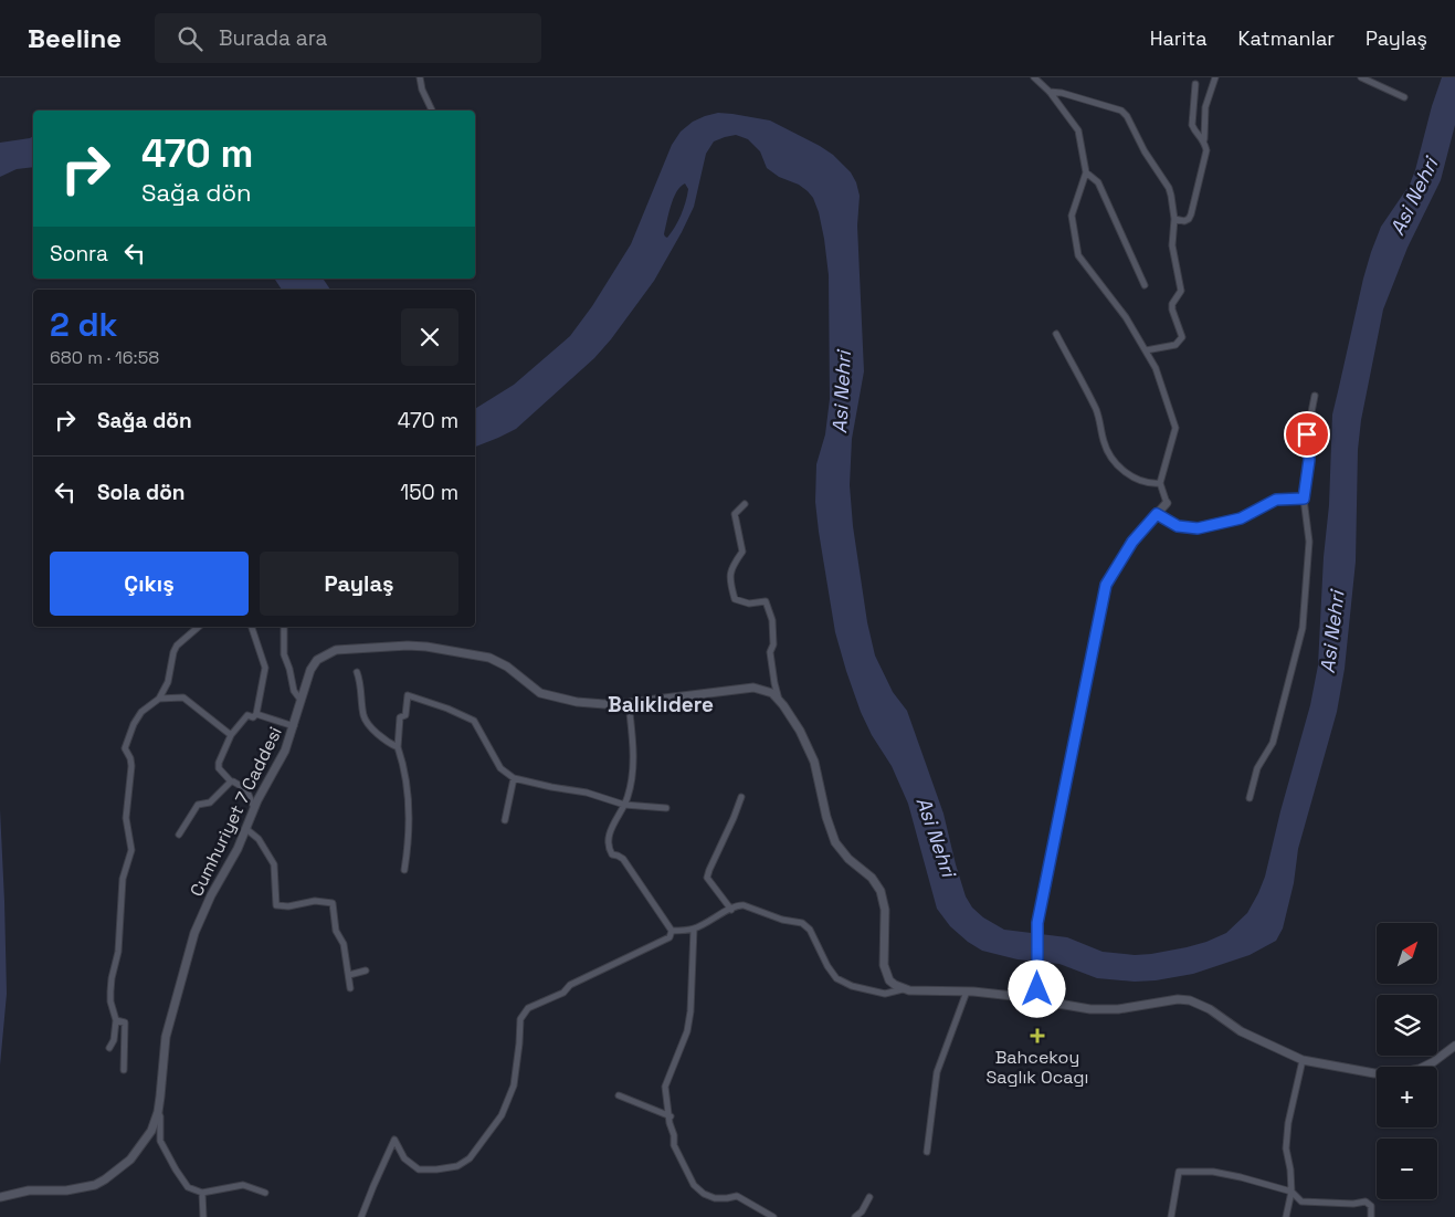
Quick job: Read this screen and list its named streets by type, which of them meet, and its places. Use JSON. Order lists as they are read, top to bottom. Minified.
{"streets":{"main road":["Cumhuriyet 7 Caddesi"]},"districts":["Balıklıdere"],"water":["Asi Nehri"],"places":{"health":["Bahcekoy Saglık Ocagı"]},"north":"top right","page":{"header":"Beeline","search":"Burada ara","nav":["Harita","Katmanlar","Paylaş"],"turn":["470 m","Sağa dön"],"then":"Sonra","heading":["2 dk","680 m · 16:58"],"list":[{"name":"Sağa dön","value":"470 m"},{"name":"Sola dön","value":"150 m"}],"buttons":["Çıkış","Paylaş"],"map_buttons":["+","−"]}}
